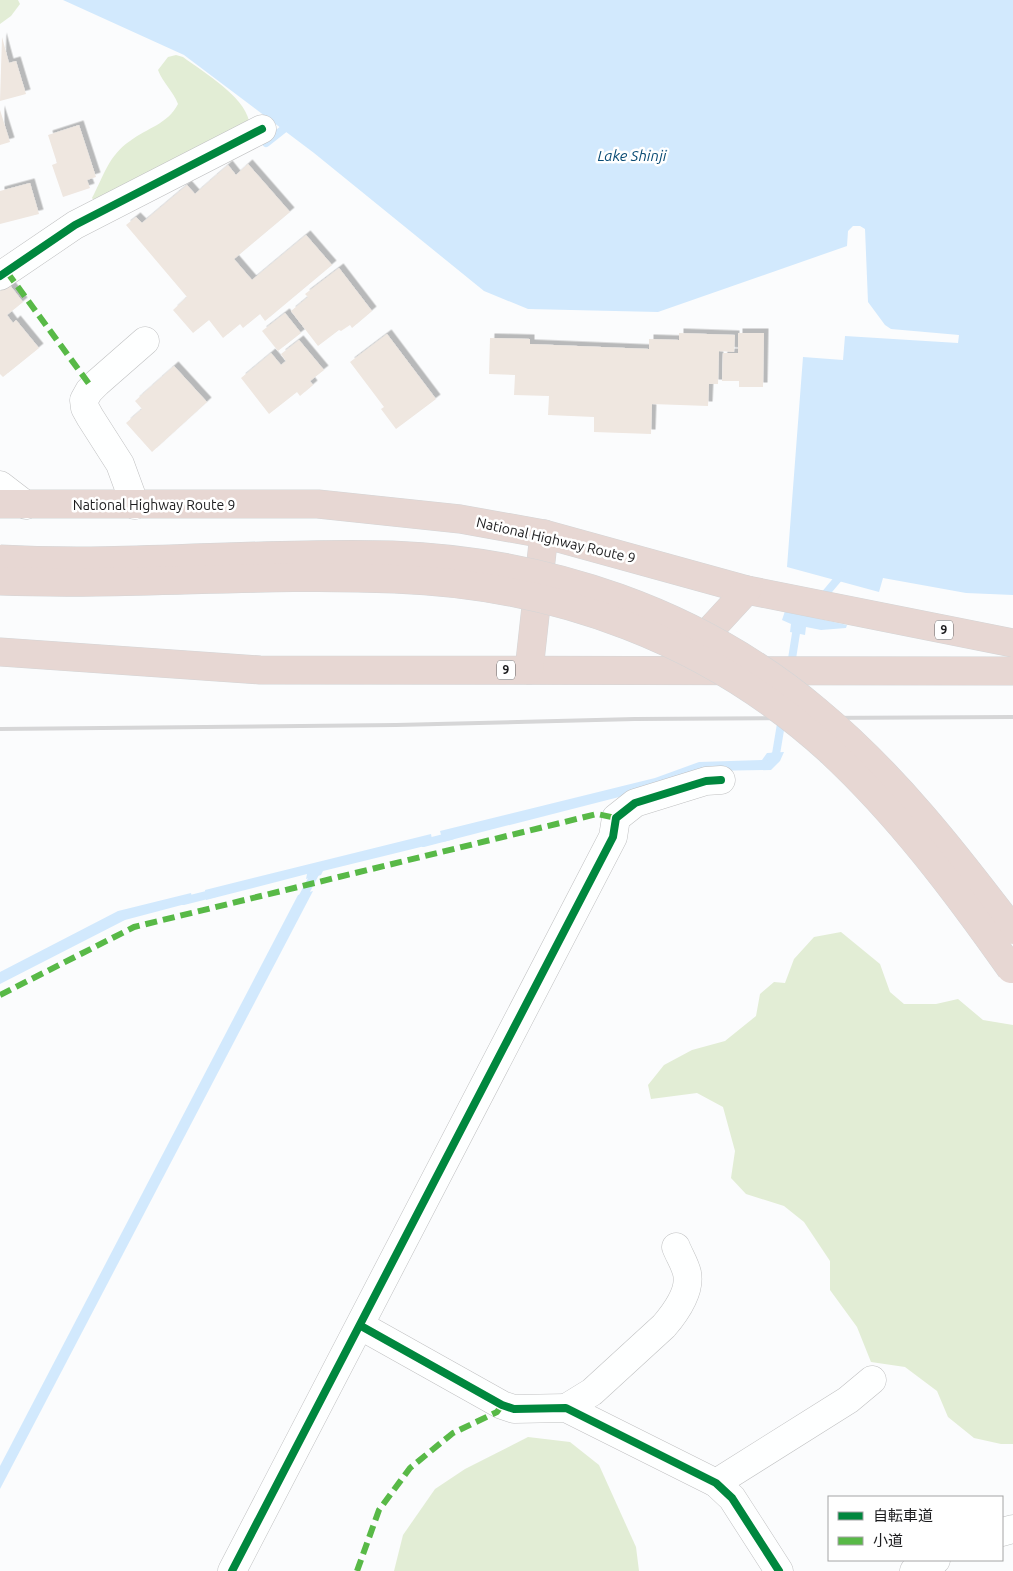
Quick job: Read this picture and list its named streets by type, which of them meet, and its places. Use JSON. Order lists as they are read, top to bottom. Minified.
{"streets":{"highway":["National Highway Route 9","9"]},"water":["Lake Shinji"],"legend":["自転車道","小道"]}
